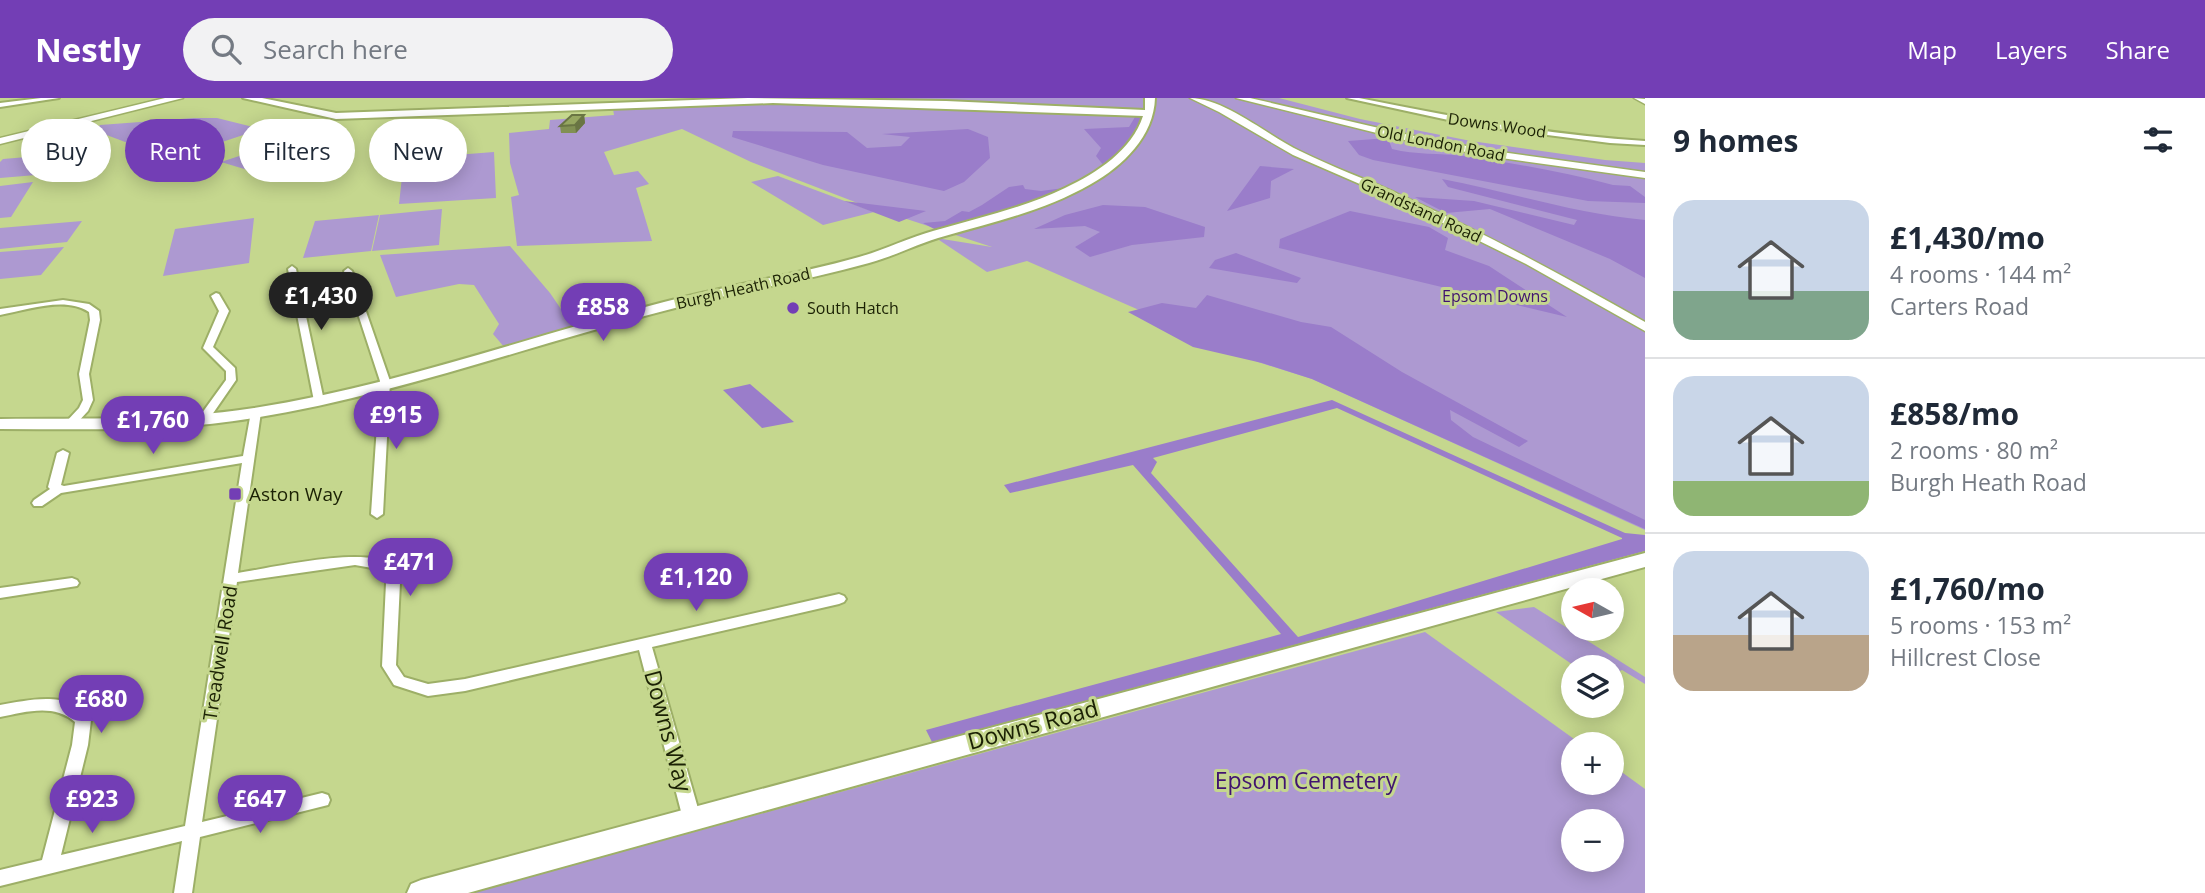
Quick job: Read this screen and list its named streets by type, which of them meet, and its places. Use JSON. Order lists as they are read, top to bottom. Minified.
{"streets":{"main road":["Burgh Heath Road","Downs Road"],"street":["Downs Wood","Old London Road","Grandstand Road","Treadwell Road","Downs Way"]},"crossings":[["Burgh Heath Road","Treadwell Road"],["Downs Road","Downs Way"]],"parks":["Epsom Downs","Epsom Cemetery"],"places":{"other":["South Hatch"],"transit":["Aston Way"]},"north":"left","page":{"header":"Nestly","search":"Search here","nav":["Map","Layers","Share"],"heading":"9 homes","chip":["Buy","Rent","Filters","New"],"list":[{"name":"£1,430/mo","note":"4 rooms · 144 m² · Carters Road"},{"name":"£858/mo","note":"2 rooms · 80 m² · Burgh Heath Road"},{"name":"£1,760/mo","note":"5 rooms · 153 m² · Hillcrest Close"}],"price":["£1,430","£858","£915","£1,760","£471","£1,120","£680","£923","£647"],"map_buttons":["+","−"]}}
